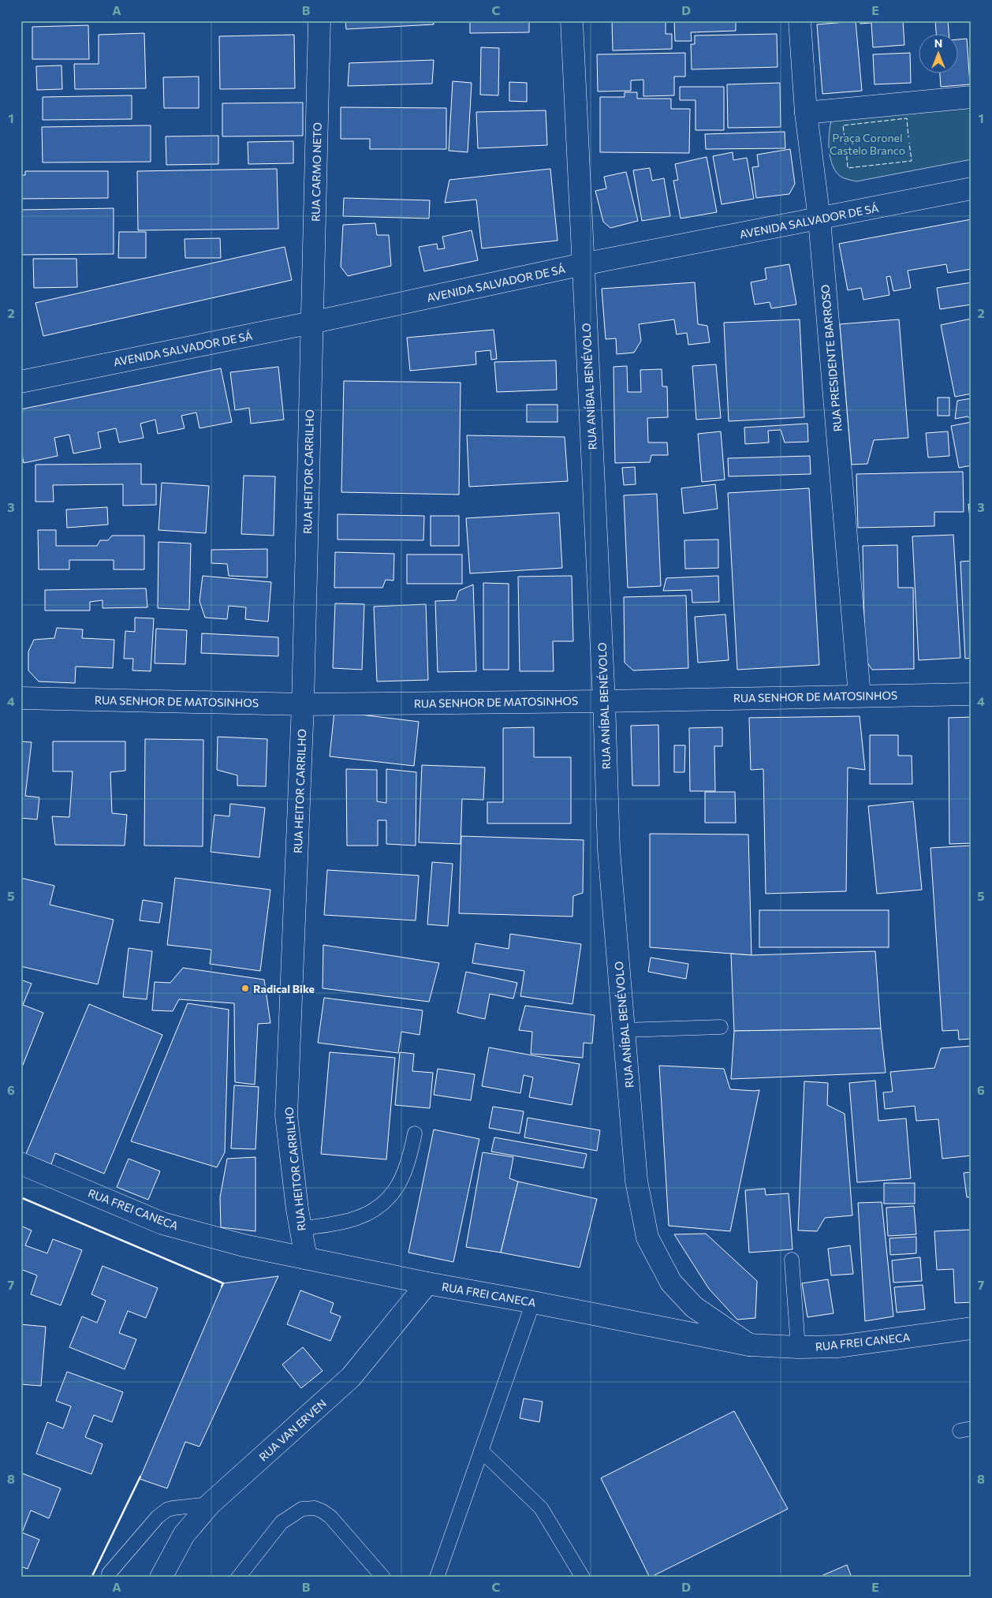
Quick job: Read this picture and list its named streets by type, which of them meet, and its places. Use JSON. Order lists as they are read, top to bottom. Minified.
{"streets":{"street":["RUA CARMO NETO","AVENIDA SALVADOR DE SÁ","RUA PRESIDENTE BARROSO","RUA ANÍBAL BENÉVOLO","RUA HEITOR CARRILHO","RUA SENHOR DE MATOSINHOS","RUA FREI CANECA","RUA VAN ERVEN"]},"crossings":[["RUA CARMO NETO","AVENIDA SALVADOR DE SÁ"],["RUA CARMO NETO","RUA HEITOR CARRILHO"],["AVENIDA SALVADOR DE SÁ","RUA PRESIDENTE BARROSO"],["AVENIDA SALVADOR DE SÁ","RUA ANÍBAL BENÉVOLO"],["AVENIDA SALVADOR DE SÁ","RUA HEITOR CARRILHO"],["RUA PRESIDENTE BARROSO","RUA SENHOR DE MATOSINHOS"],["RUA ANÍBAL BENÉVOLO","RUA SENHOR DE MATOSINHOS"],["RUA ANÍBAL BENÉVOLO","RUA FREI CANECA"],["RUA HEITOR CARRILHO","RUA SENHOR DE MATOSINHOS"],["RUA HEITOR CARRILHO","RUA FREI CANECA"],["RUA FREI CANECA","RUA VAN ERVEN"]],"parks":["Praça Coronel Castelo Branco"],"places":["Radical Bike"],"north":"top","grid":{"columns":["A","B","C","D","E"],"rows":["1","2","3","4","5","6","7","8"]}}
